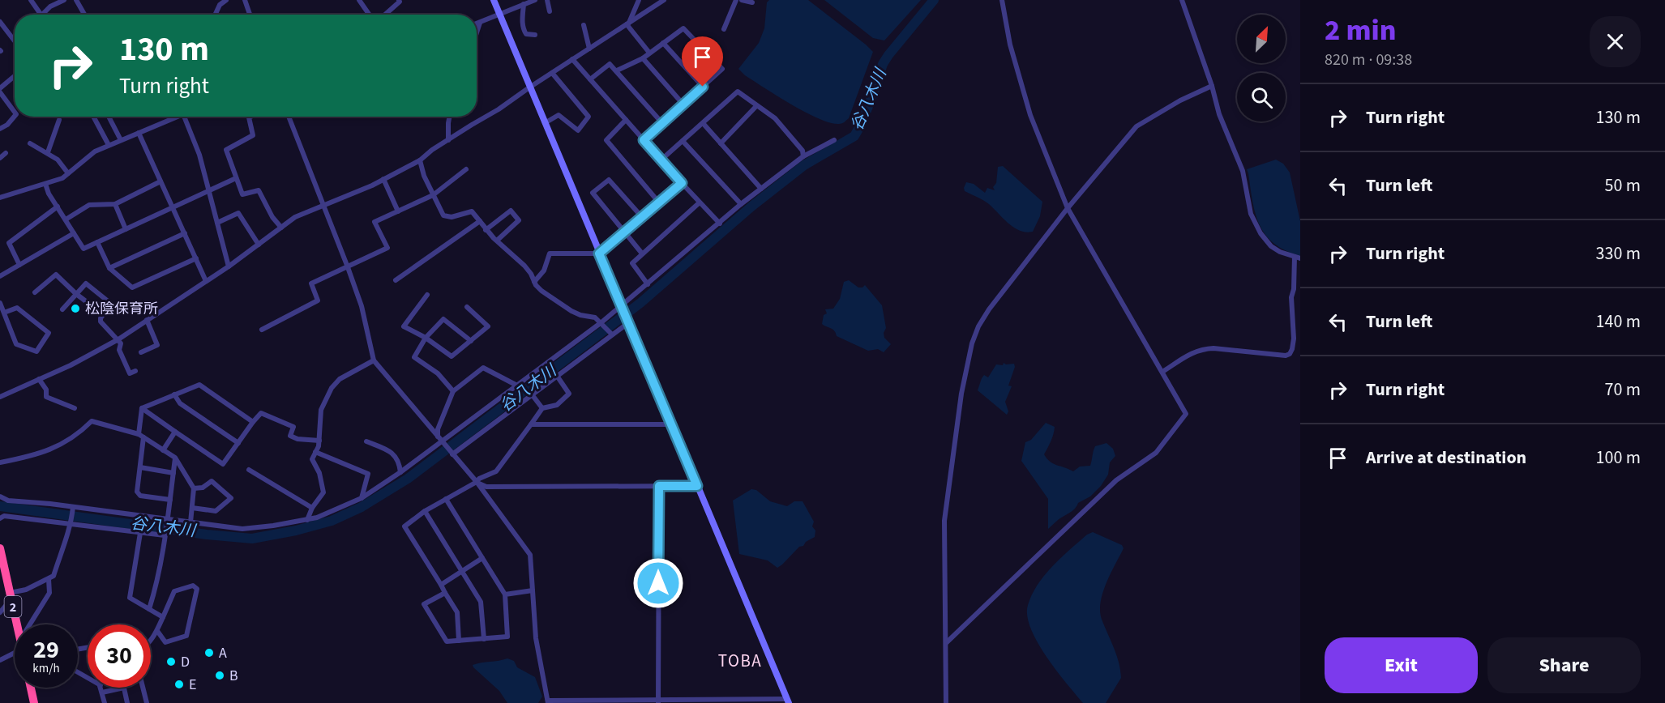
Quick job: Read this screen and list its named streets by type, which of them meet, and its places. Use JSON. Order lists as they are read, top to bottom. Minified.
{"streets":{"highway":["2"]},"districts":["TOBA"],"water":["谷八木川"],"places":["松陰保育所","A","D","B","E"],"north":"top right","page":{"heading":["2 min","820 m · 09:38"],"turn":["130 m","Turn right"],"list":[{"name":"Turn right","value":"130 m"},{"name":"Turn left","value":"50 m"},{"name":"Turn right","value":"330 m"},{"name":"Turn left","value":"140 m"},{"name":"Turn right","value":"70 m"},{"name":"Arrive at destination","value":"100 m"}],"speed":"29 km/h","limit":"30","buttons":["Exit","Share"]}}
